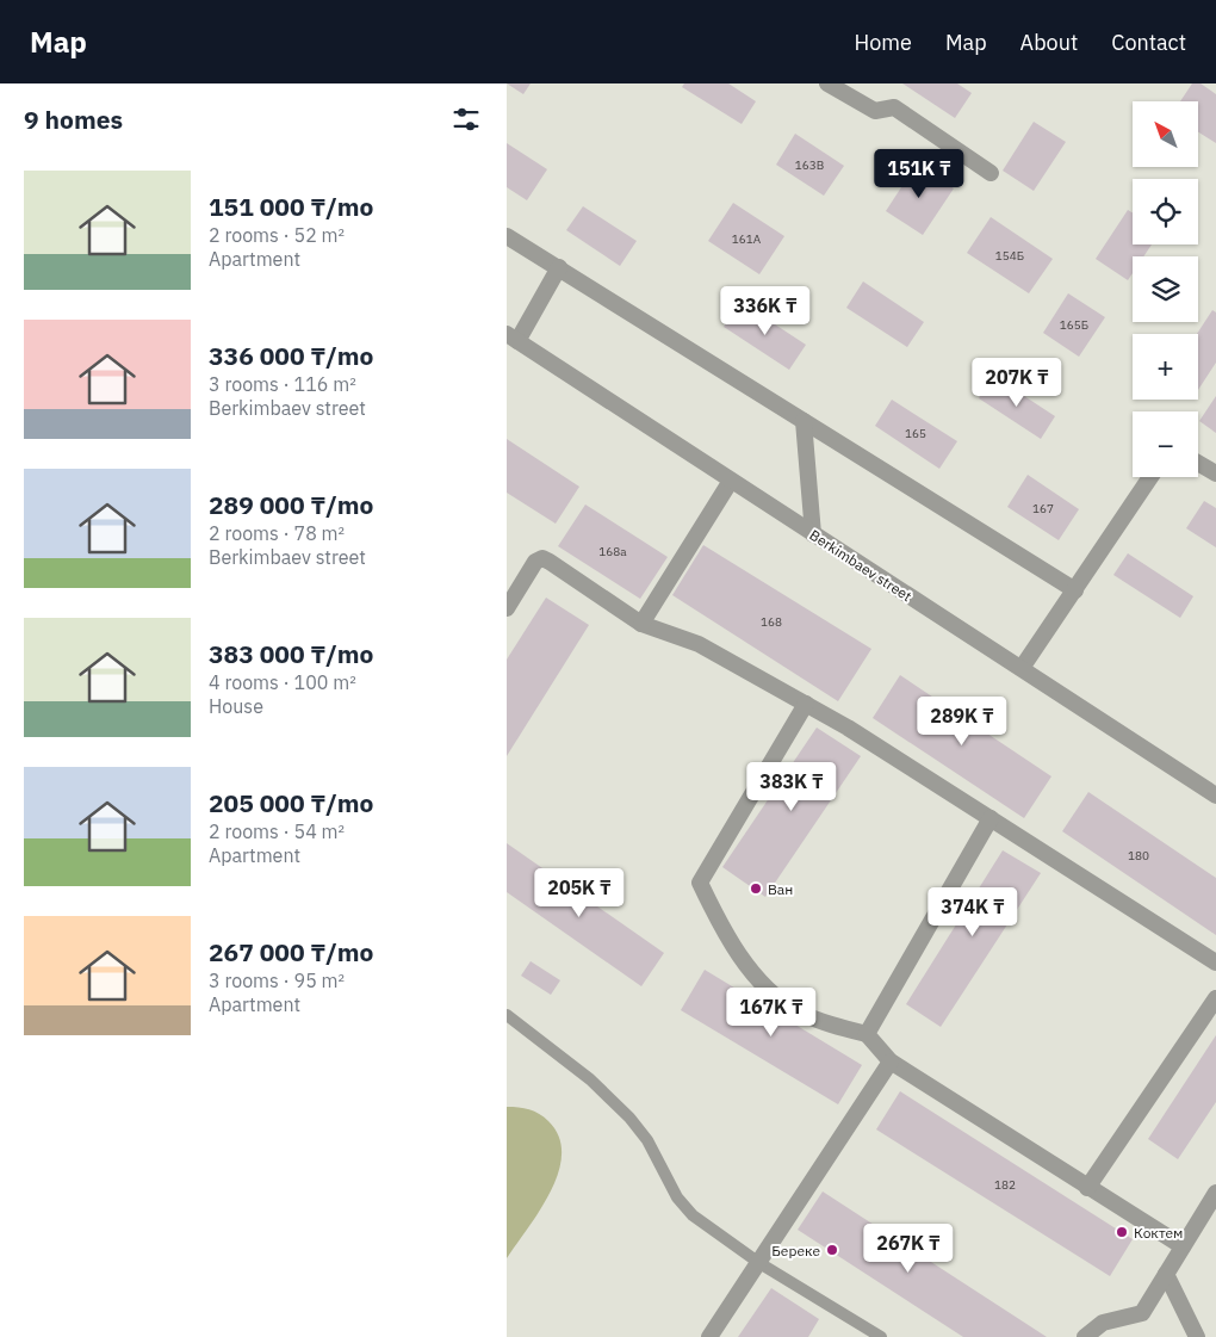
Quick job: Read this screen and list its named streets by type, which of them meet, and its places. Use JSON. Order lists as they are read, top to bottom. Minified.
{"streets":{"street":["Berkimbaev street"]},"places":["Ван","Коктем","Береке"],"house_numbers":["163В","161А","154Б","165Б","165","167","168а","168","180","182"],"north":"top left","page":{"header":"Map","nav":["Home","Map","About","Contact"],"heading":"9 homes","map_buttons":["+","−"],"price":["151K ₸","336K ₸","207K ₸","289K ₸","383K ₸","205K ₸","374K ₸","167K ₸","267K ₸"],"list":[{"name":"151 000 ₸/mo","note":"2 rooms · 52 m² · Apartment"},{"name":"336 000 ₸/mo","note":"3 rooms · 116 m² · Berkimbaev street"},{"name":"289 000 ₸/mo","note":"2 rooms · 78 m² · Berkimbaev street"},{"name":"383 000 ₸/mo","note":"4 rooms · 100 m² · House"},{"name":"205 000 ₸/mo","note":"2 rooms · 54 m² · Apartment"},{"name":"267 000 ₸/mo","note":"3 rooms · 95 m² · Apartment"}]}}
